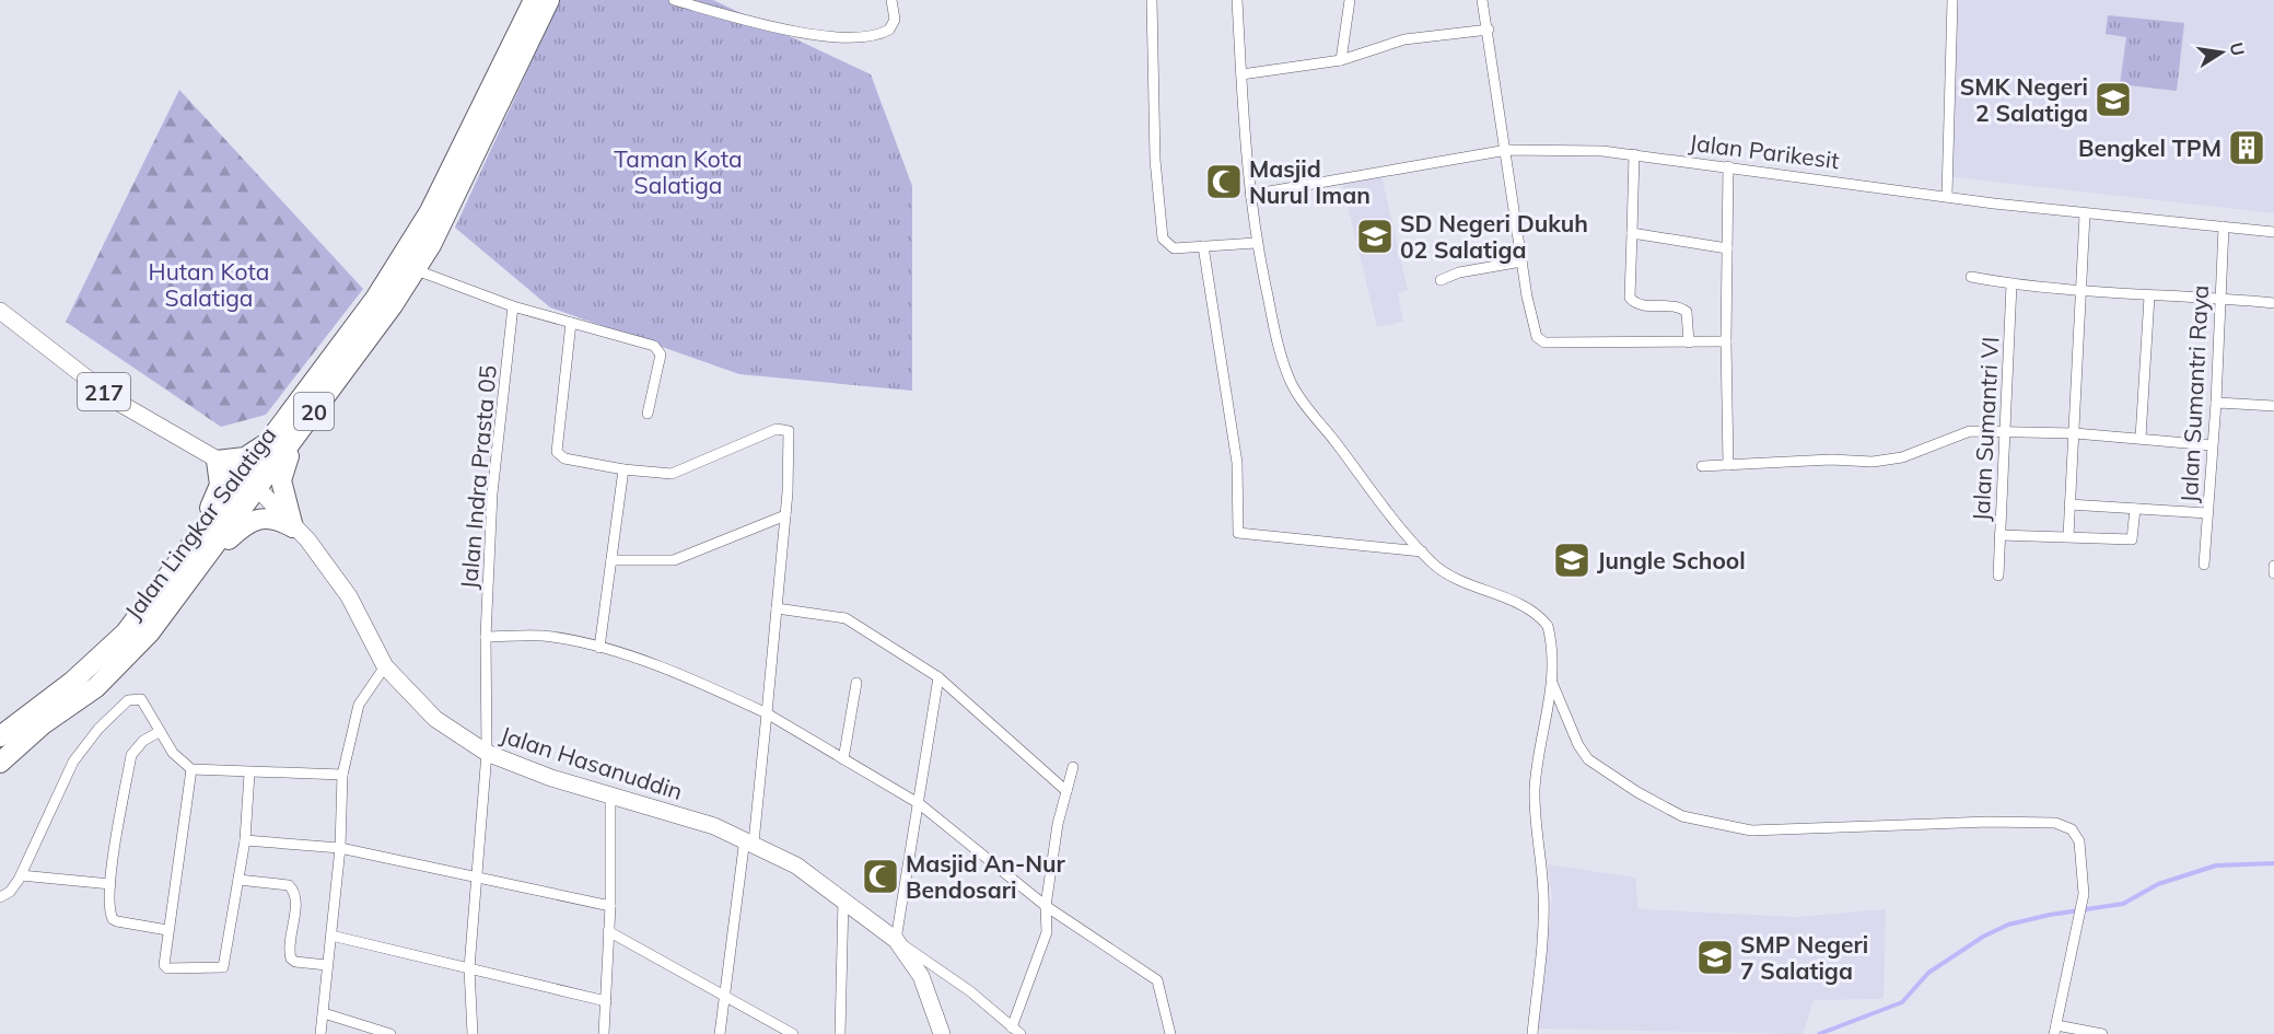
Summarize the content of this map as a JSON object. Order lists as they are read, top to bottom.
{
  "streets": {
    "highway": ["20", "Jalan Lingkar Salatiga"],
    "main road": ["217", "Jalan Hasanuddin"],
    "street": [
      "Jalan Parikesit",
      "Jalan Sumantri Raya",
      "Jalan Sumantri VI",
      "Jalan Indra Prasta 05"
    ]
  },
  "crossings": [
    ["Jalan Parikesit", "Jalan Sumantri Raya"],
    ["Jalan Indra Prasta 05", "Jalan Hasanuddin"],
    ["Jalan Lingkar Salatiga", "Jalan Hasanuddin"]
  ],
  "parks": ["Taman Kota Salatiga", "Hutan Kota Salatiga"],
  "places": {
    "school or university": [
      "SMK Negeri 2 Salatiga",
      "SD Negeri Dukuh 02 Salatiga",
      "Jungle School",
      "SMP Negeri 7 Salatiga"
    ],
    "building": ["Bengkel TPM"],
    "mosque": ["Masjid Nurul Iman", "Masjid An-Nur Bendosari"]
  },
  "north": "right"
}
